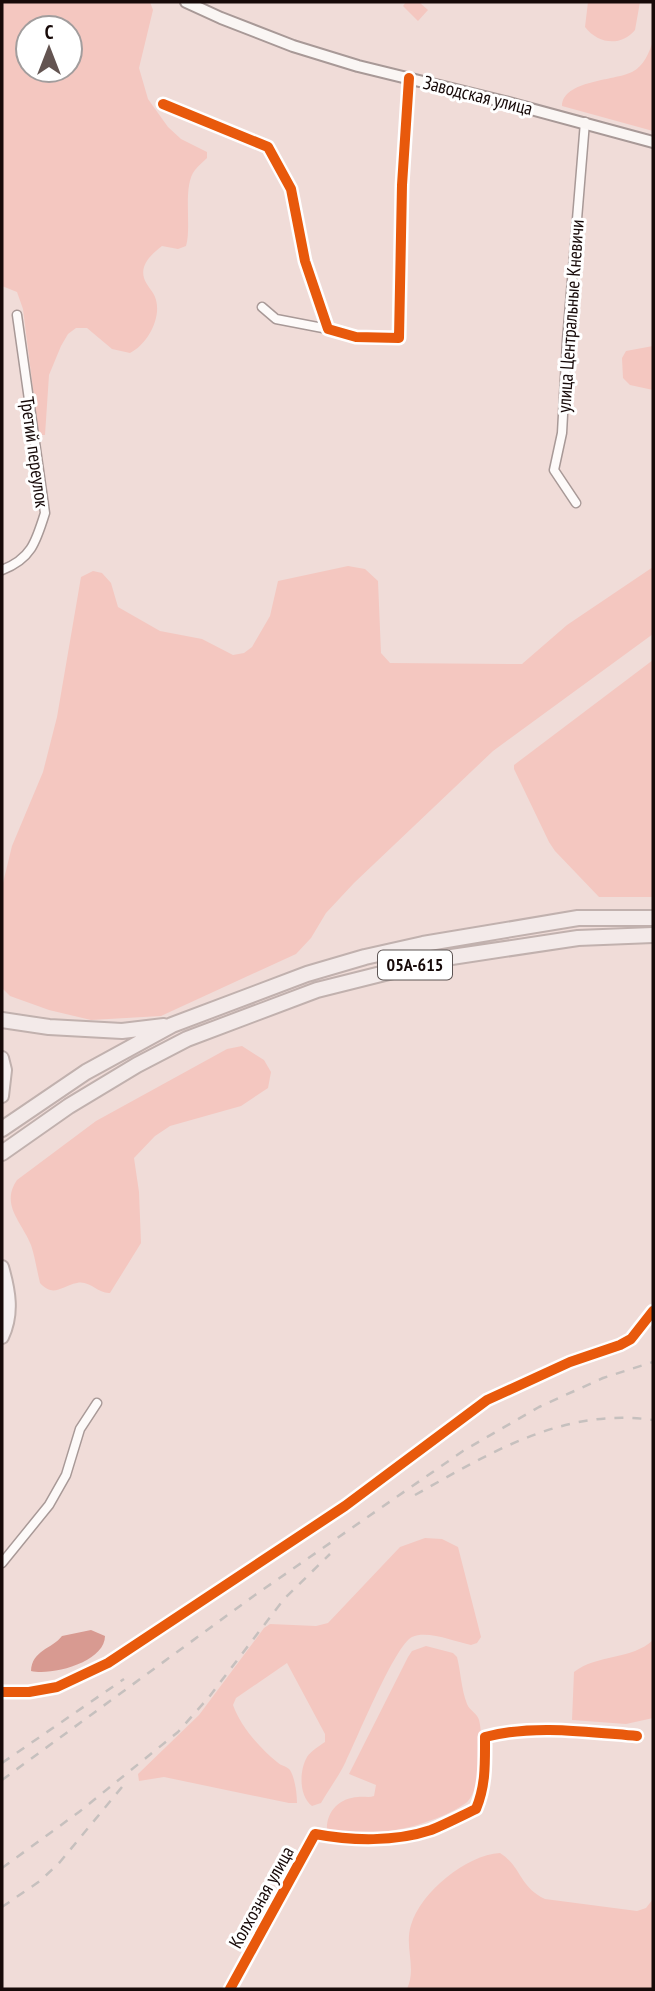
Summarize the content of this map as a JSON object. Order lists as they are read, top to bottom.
{
  "streets": {
    "highway": ["05А-615"],
    "street": [
      "Заводская улица",
      "улица Центральные Кневичи",
      "Третий переулок",
      "Колхозная улица"
    ]
  },
  "crossings": [
    ["Заводская улица", "улица Центральные Кневичи"]
  ],
  "north": "top"
}
